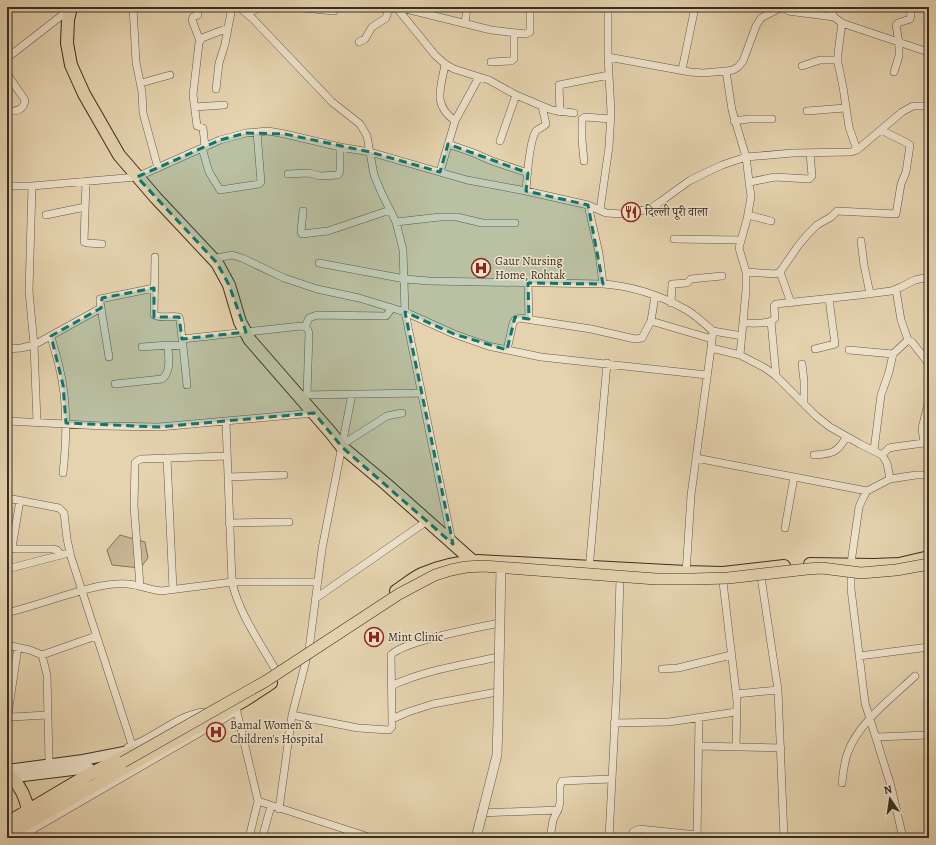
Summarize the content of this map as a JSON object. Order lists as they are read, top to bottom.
{
  "places": {
    "restaurant": ["दिल्ली पूरी वाला"],
    "hospital": ["Gaur Nursing Home, Rohtak", "Mint Clinic", "Bamal Women & Children's Hospital"]
  },
  "north": "top"
}
